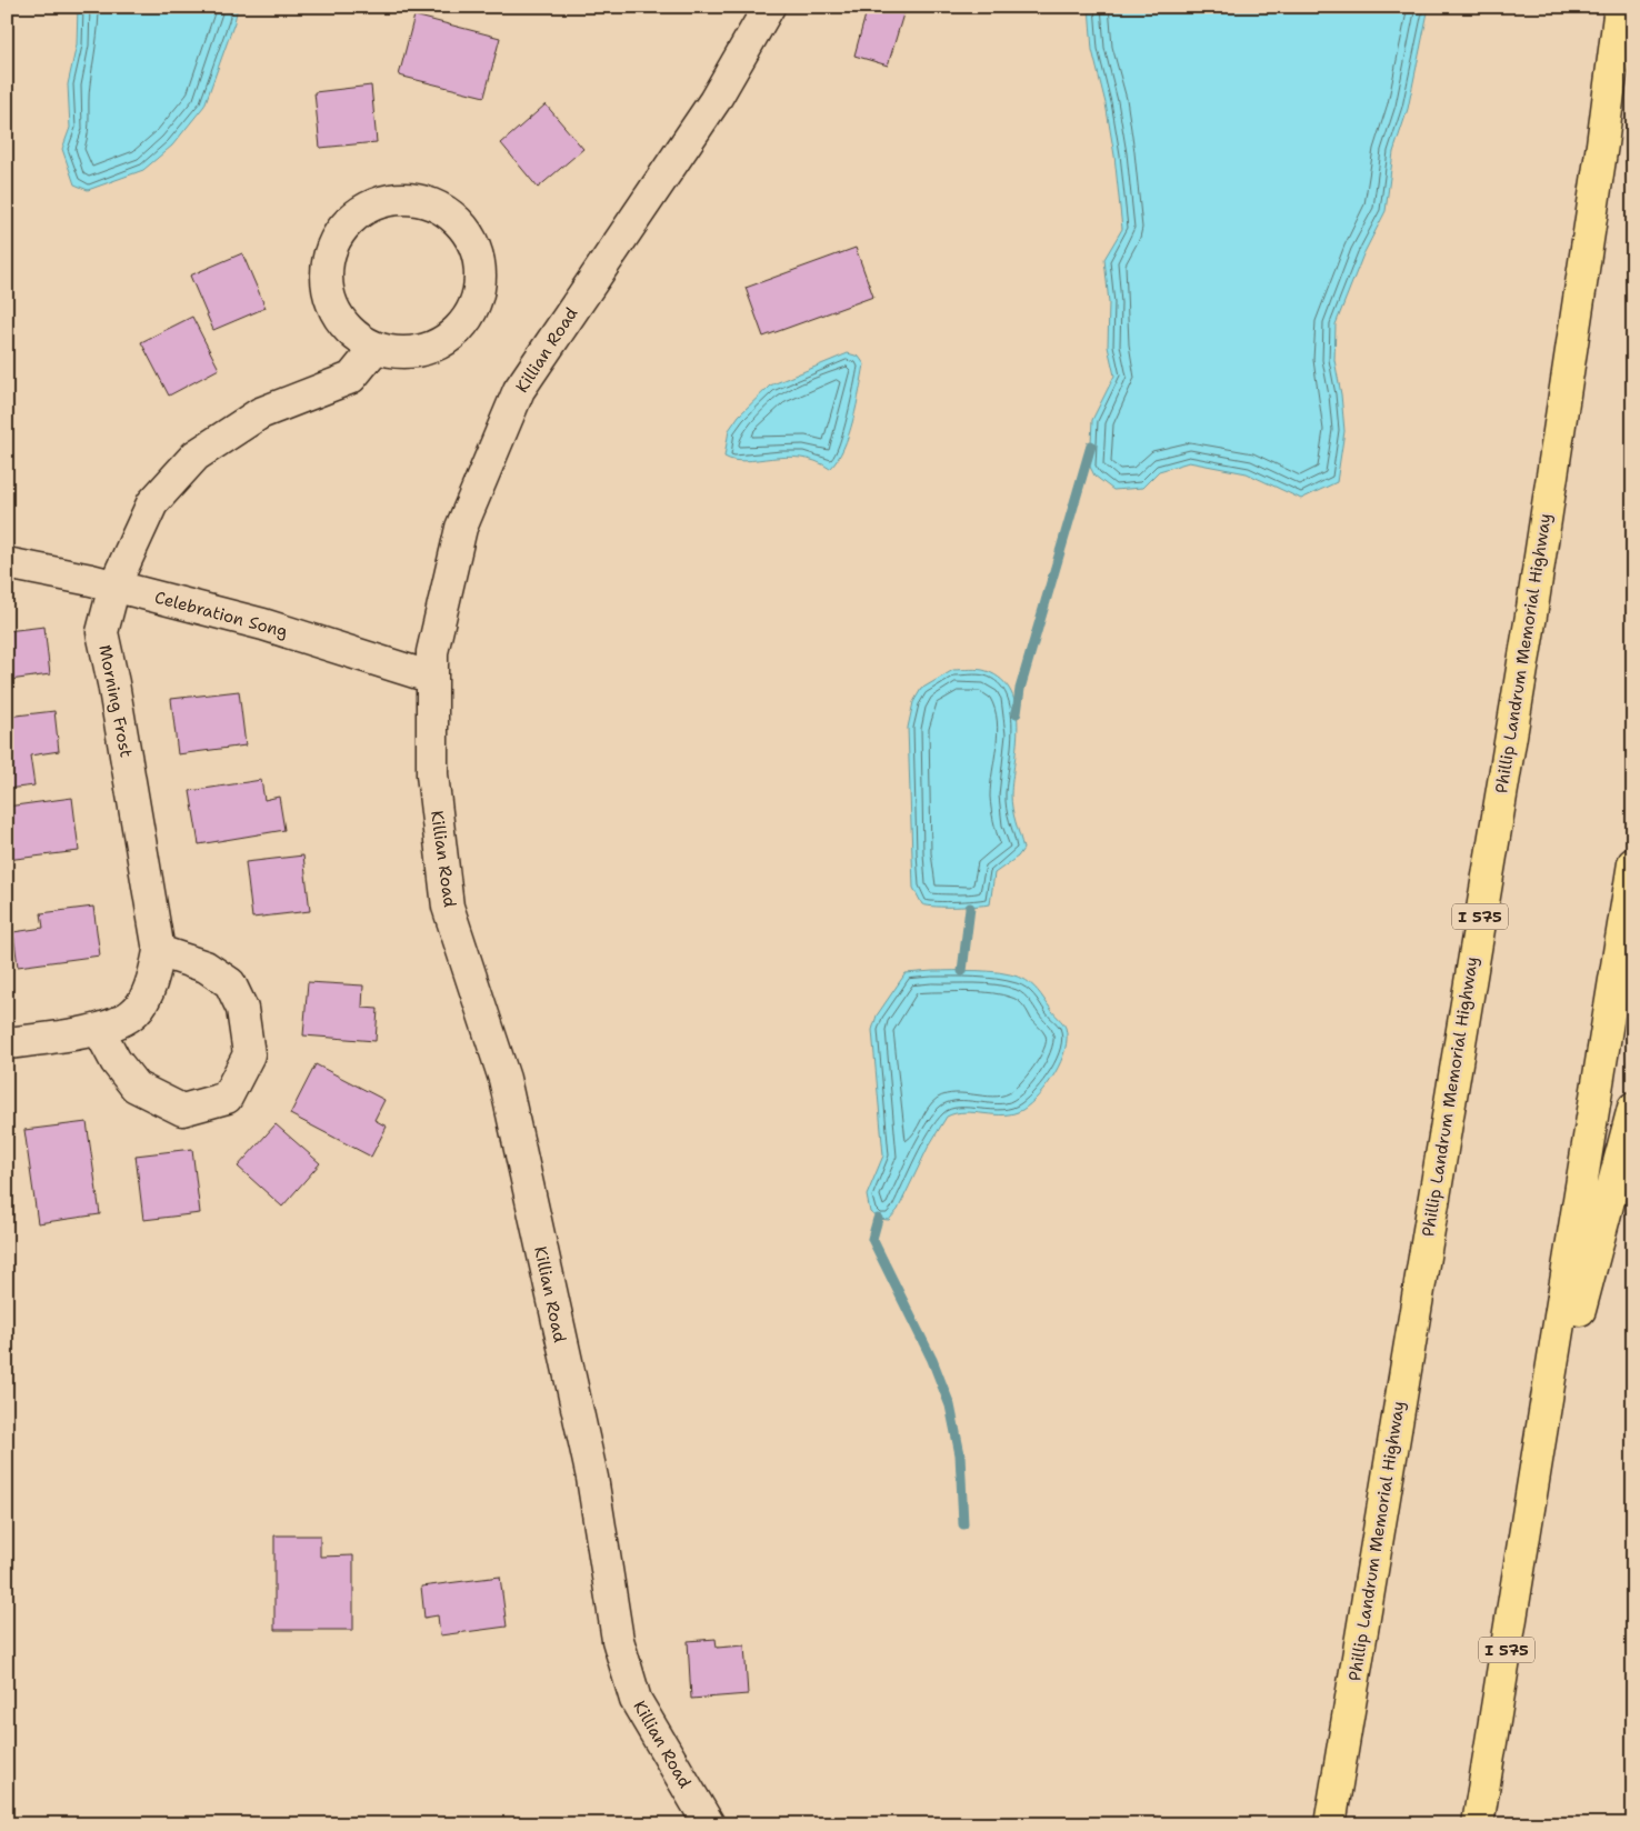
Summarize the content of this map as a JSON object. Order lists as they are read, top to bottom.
{
  "streets": {
    "highway": ["Phillip Landrum Memorial Highway", "I 575"],
    "street": ["Killian Road", "Celebration Song", "Morning Frost"]
  },
  "crossings": [
    ["Killian Road", "Celebration Song"],
    ["Celebration Song", "Morning Frost"]
  ]
}
